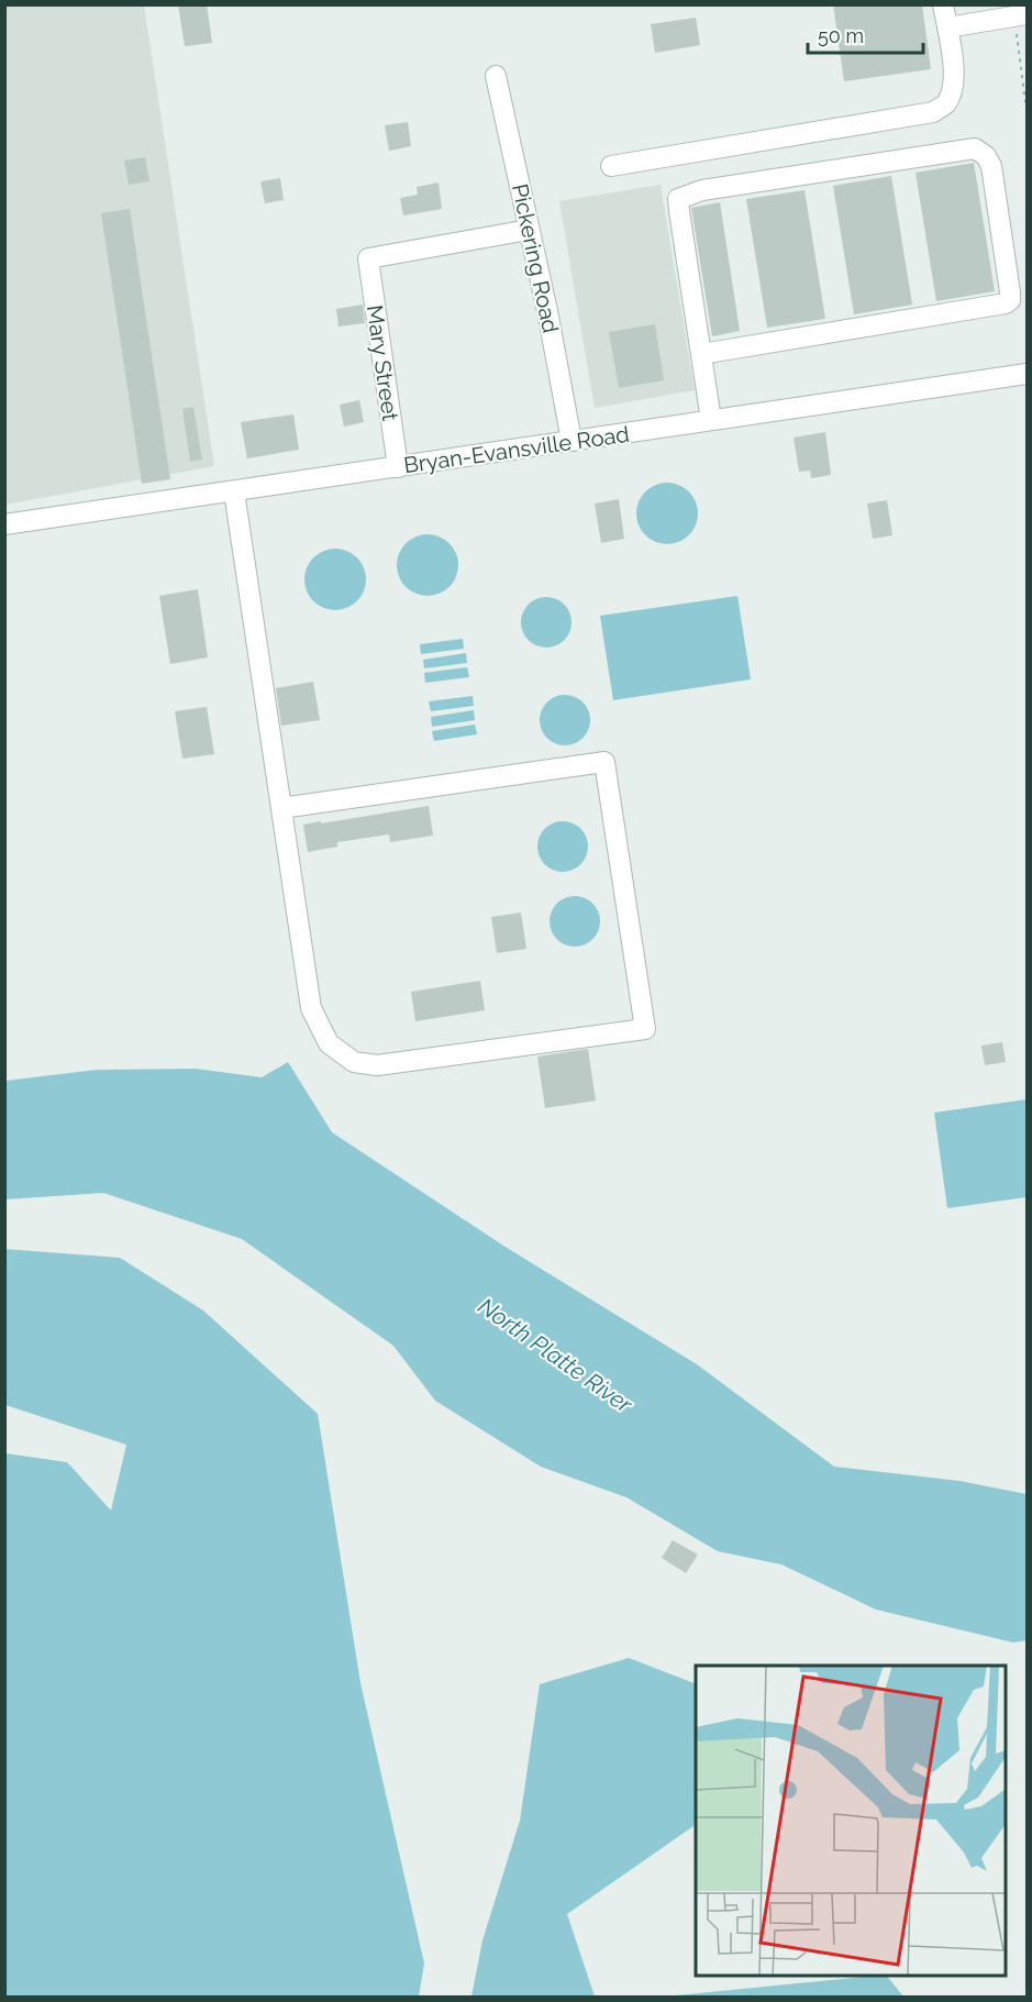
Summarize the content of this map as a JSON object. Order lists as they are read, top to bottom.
{
  "streets": {
    "street": ["Pickering Road", "Mary Street", "Bryan-Evansville Road"]
  },
  "crossings": [
    ["Pickering Road", "Mary Street"],
    ["Pickering Road", "Bryan-Evansville Road"],
    ["Mary Street", "Bryan-Evansville Road"]
  ],
  "water": ["North Platte River"],
  "scale_bar": "50 m"
}
